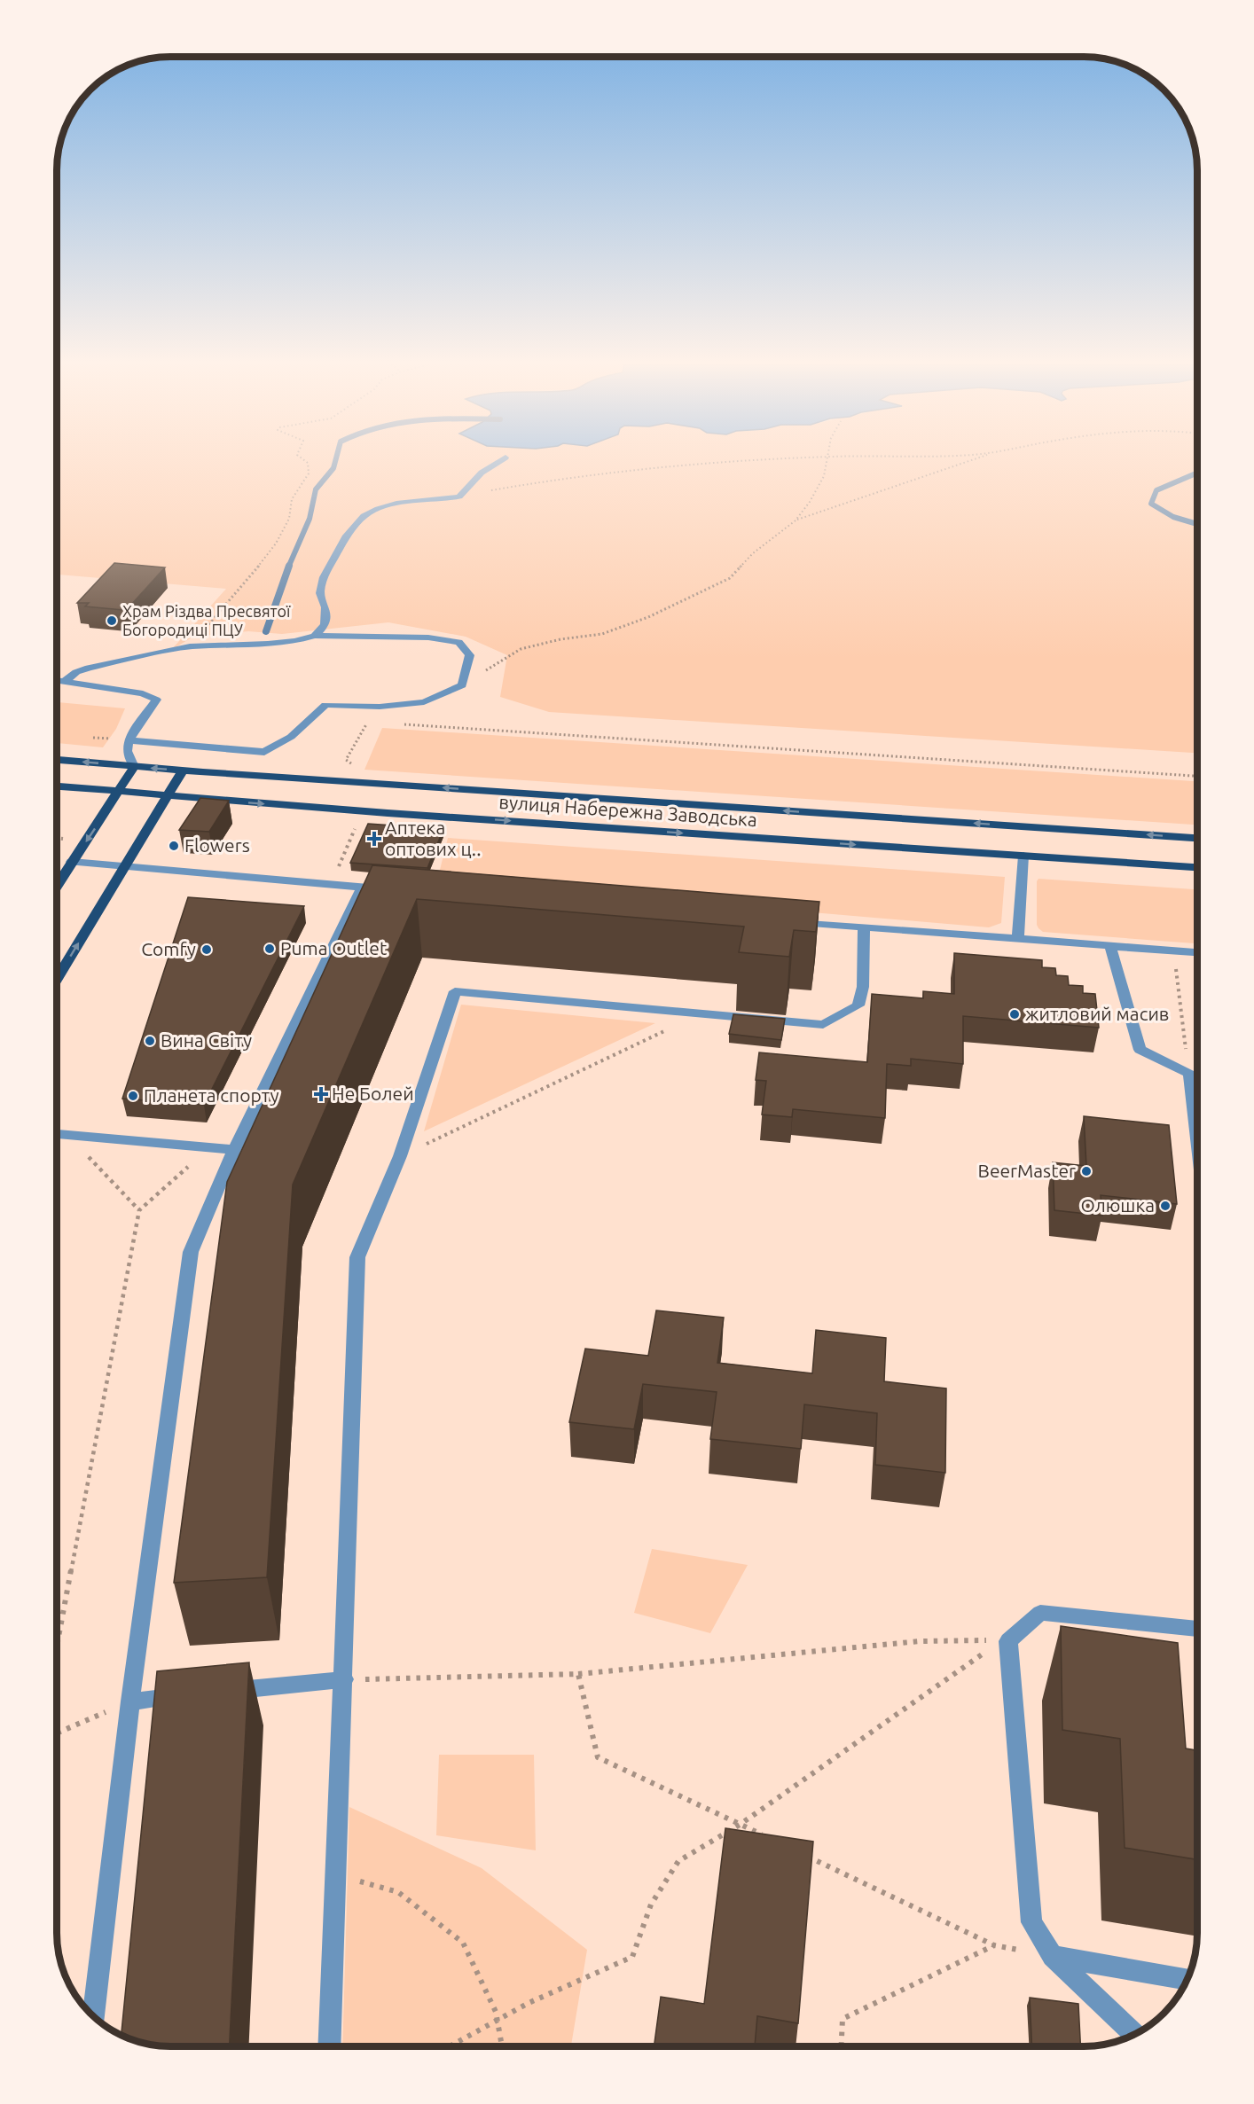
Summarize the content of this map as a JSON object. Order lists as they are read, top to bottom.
{
  "streets": {
    "main road": ["вулиця Набережна Заводська"]
  },
  "places": {
    "other": [
      "Храм Різдва Пресвятої Богородиці ПЦУ",
      "Flowers",
      "Puma Outlet",
      "Comfy",
      "житловий масив",
      "Вина Світу",
      "Планета спорту",
      "BeerMaster",
      "Олюшка"
    ],
    "health": ["Аптека оптових ц‥", "Не Болей"]
  }
}
